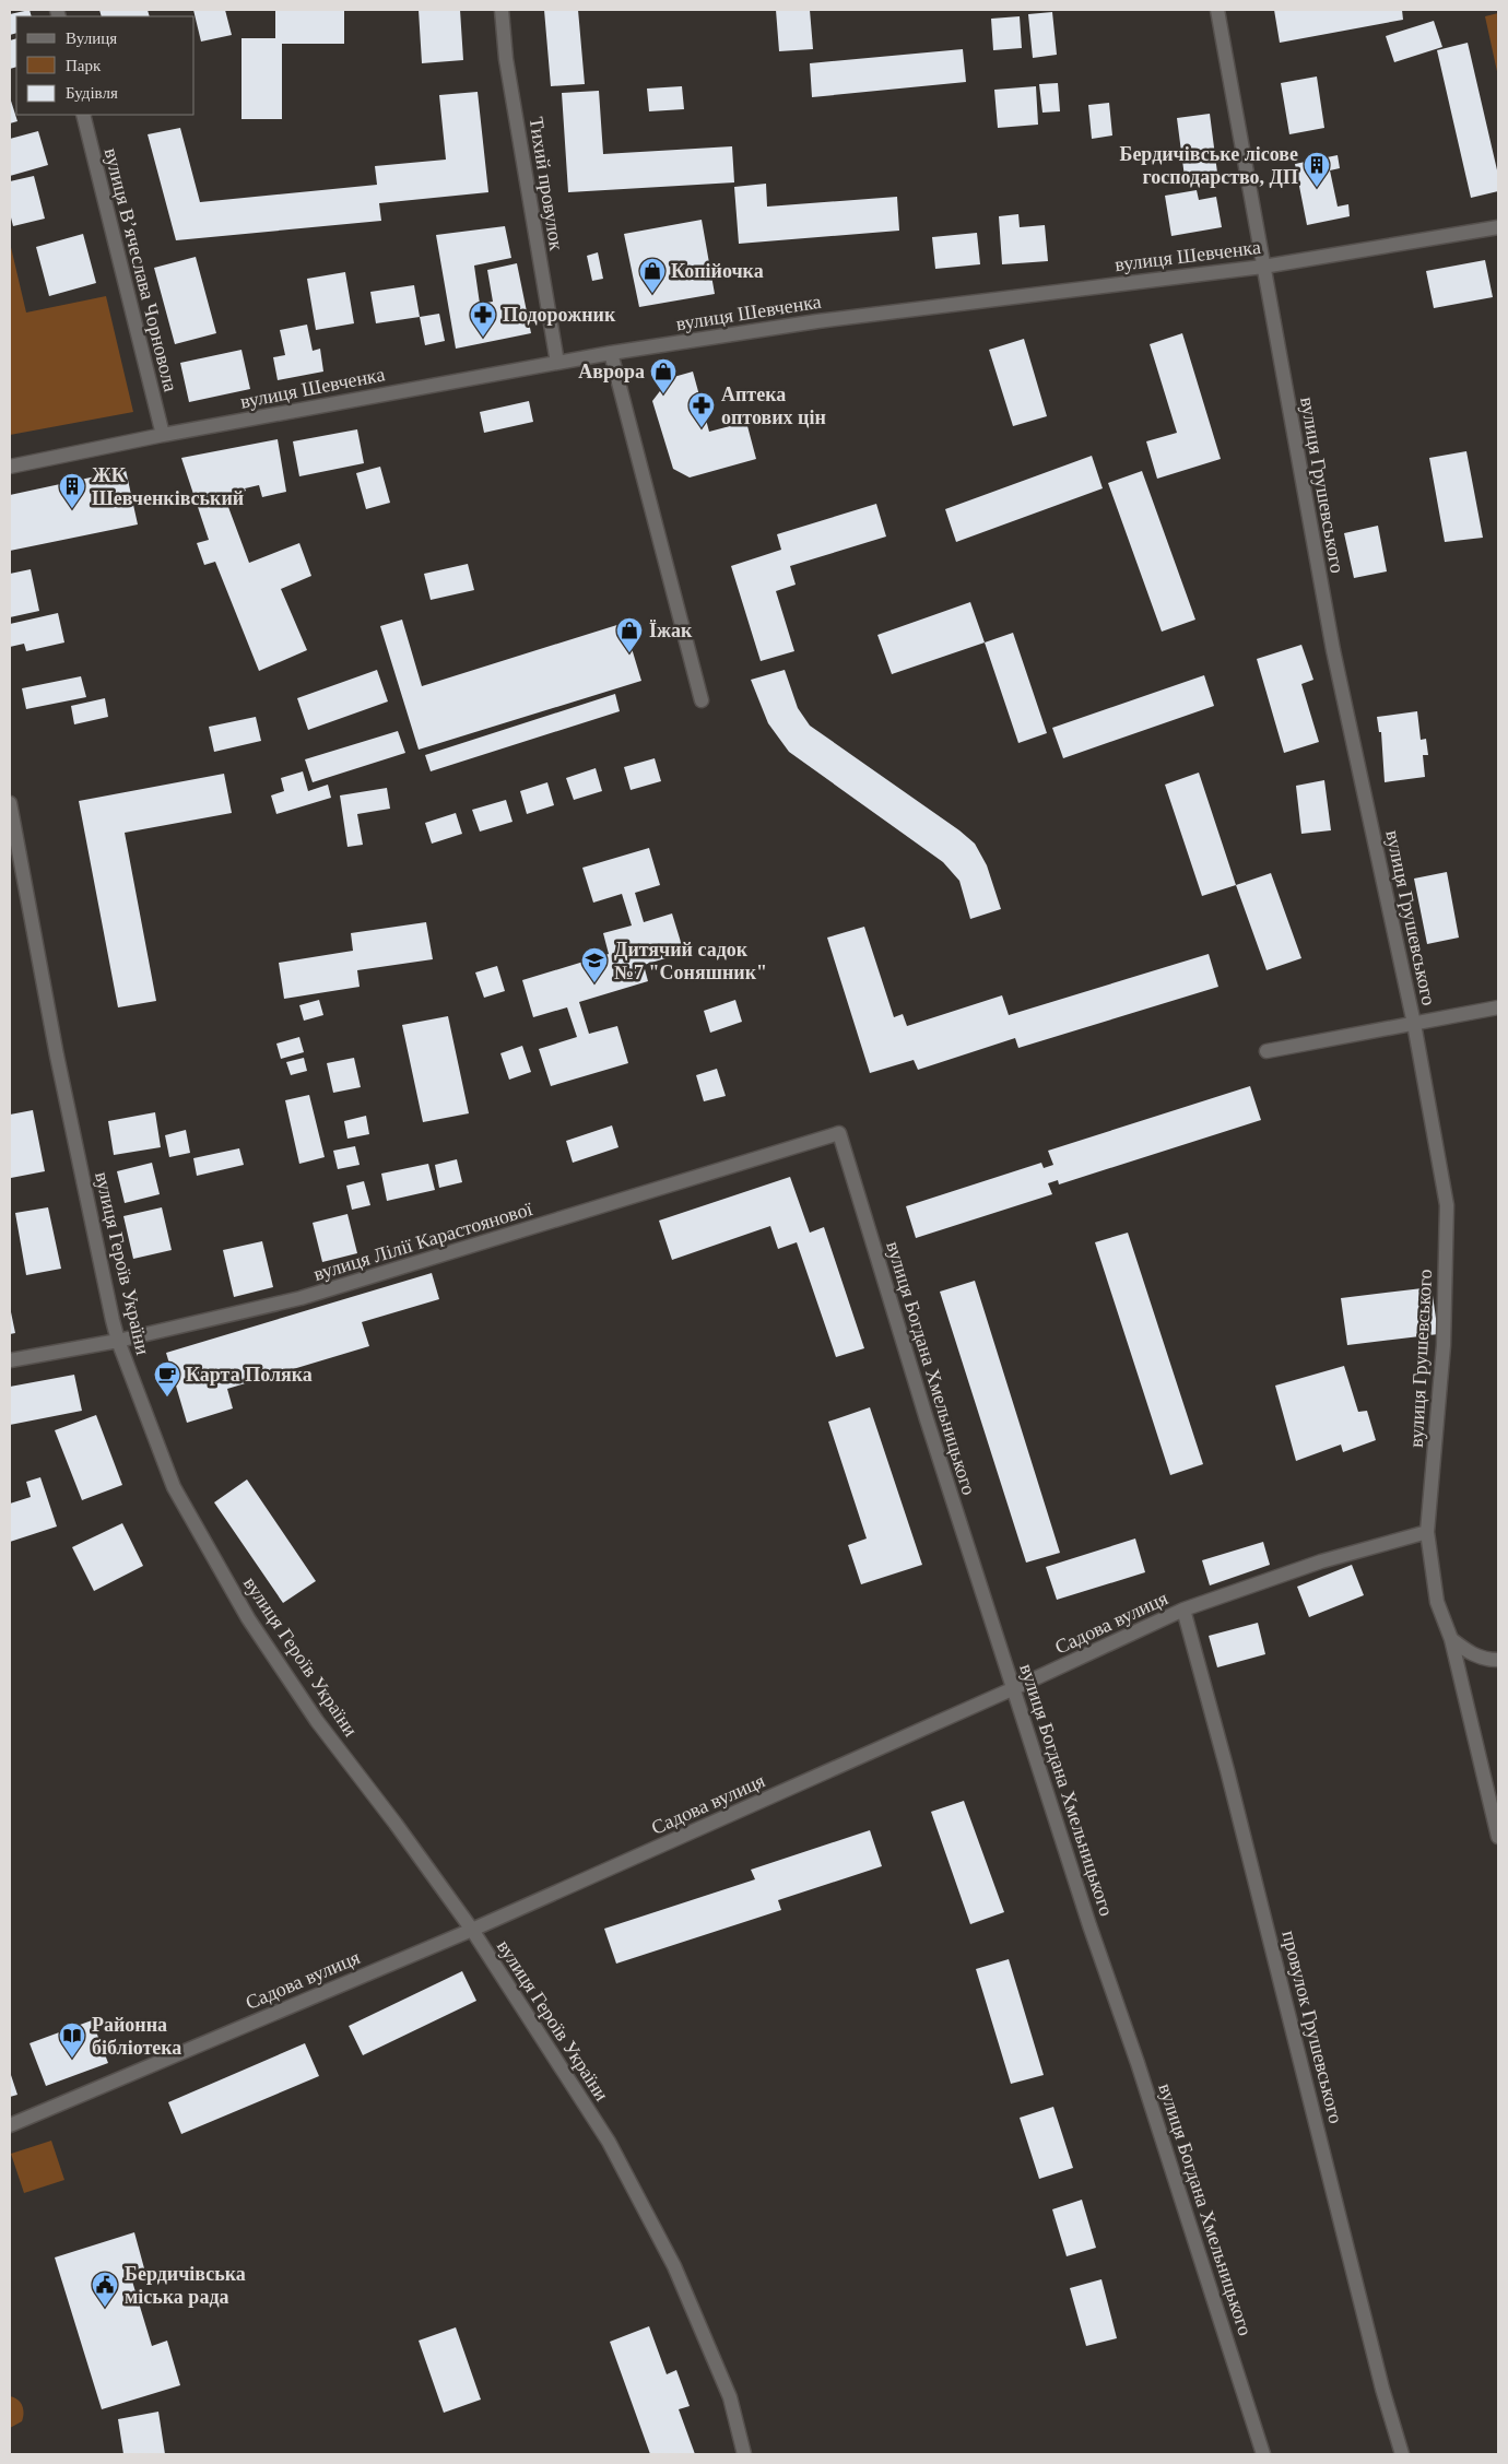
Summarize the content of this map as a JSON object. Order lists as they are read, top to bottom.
{
  "streets": {
    "street": [
      "Тихий провулок",
      "вулиця Шевченка",
      "вулиця Вʼячеслава Чорновола",
      "вулиця Грушевського",
      "вулиця Лілії Карастоянової",
      "вулиця Героїв України",
      "вулиця Богдана Хмельницького",
      "Садова вулиця",
      "провулок Грушевського"
    ]
  },
  "crossings": [
    ["Тихий провулок", "вулиця Шевченка"],
    ["вулиця Шевченка", "вулиця Вʼячеслава Чорновола"],
    ["вулиця Шевченка", "вулиця Грушевського"],
    ["вулиця Грушевського", "Садова вулиця"],
    ["вулиця Лілії Карастоянової", "вулиця Героїв України"],
    ["вулиця Лілії Карастоянової", "вулиця Богдана Хмельницького"],
    ["вулиця Героїв України", "Садова вулиця"],
    ["вулиця Богдана Хмельницького", "Садова вулиця"],
    ["Садова вулиця", "провулок Грушевського"]
  ],
  "places": {
    "building": ["Бердичівське лісове господарство, ДП", "ЖК Шевченківський"],
    "shop": ["Копійочка", "Аврора", "Їжак"],
    "pharmacy": ["Подорожник", "Аптека оптових цін"],
    "school or university": ["Дитячий садок №7 \"Соняшник\""],
    "cafe": ["Карта Поляка"],
    "library": ["Районна бібліотека"],
    "public building": ["Бердичівська міська рада"]
  },
  "legend": ["Вулиця", "Парк", "Будівля"]
}
